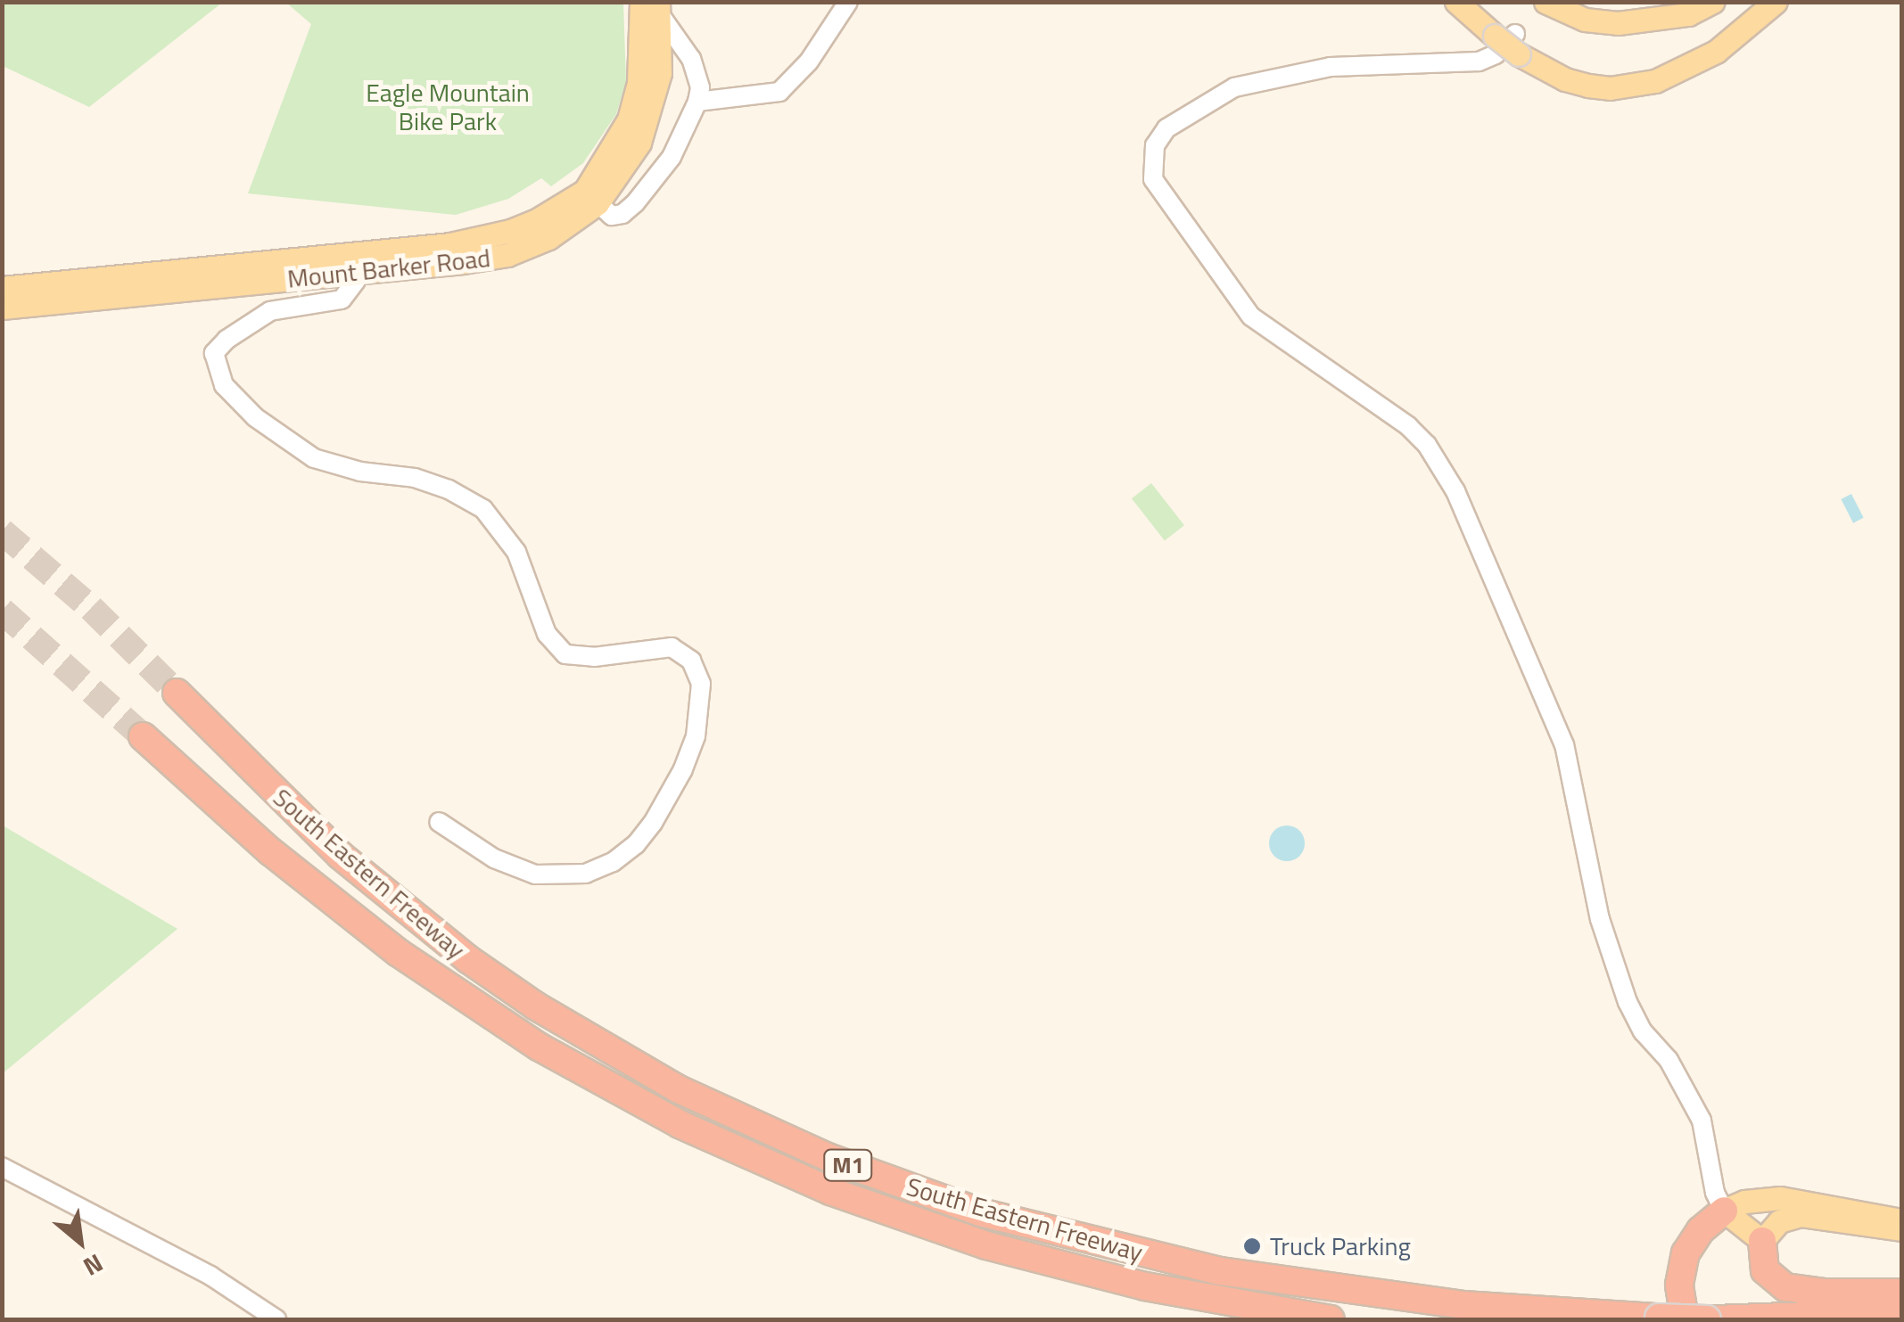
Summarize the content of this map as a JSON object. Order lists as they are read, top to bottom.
{
  "streets": {
    "highway": ["South Eastern Freeway", "M1"],
    "main road": ["Mount Barker Road"]
  },
  "parks": ["Eagle Mountain Bike Park"],
  "places": ["Truck Parking"],
  "north": "bottom right"
}
